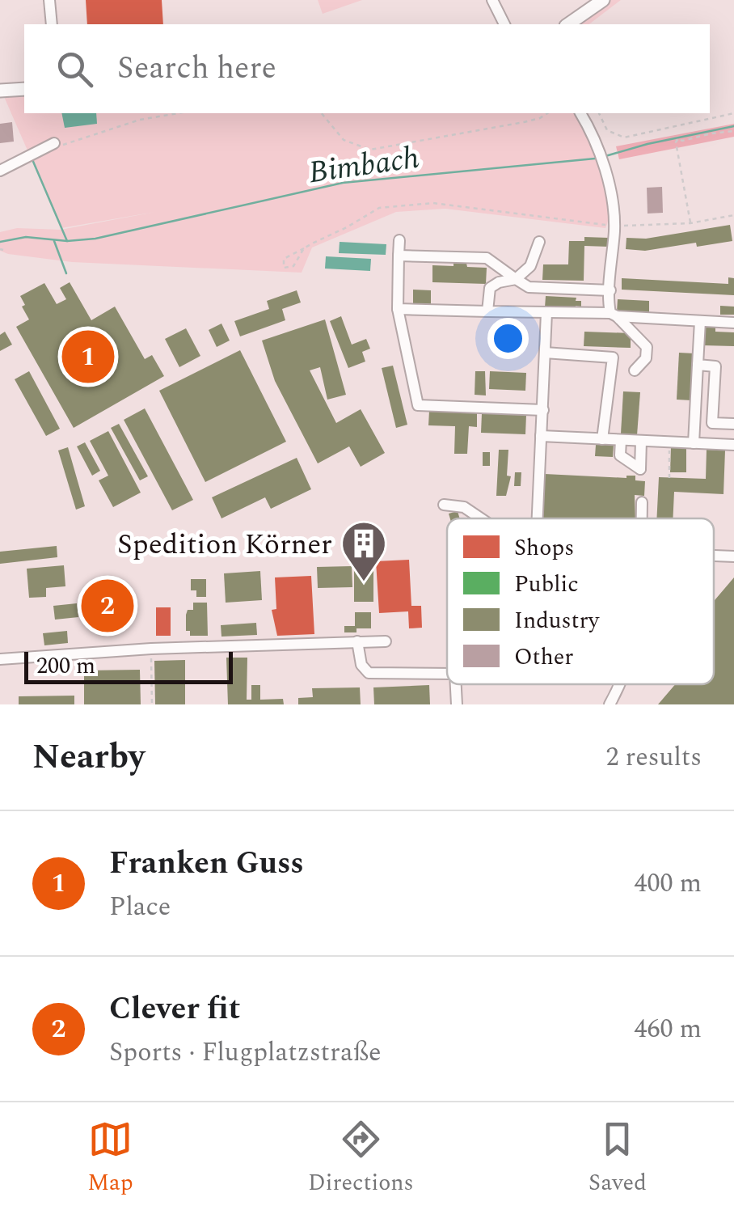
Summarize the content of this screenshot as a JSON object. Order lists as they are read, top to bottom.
{
  "water": ["Bimbach"],
  "places": {
    "building": ["Spedition Körner"]
  },
  "legend": [
    "Shops",
    "Public",
    "Industry",
    "Other"
  ],
  "scale_bar": "200 m",
  "page": {
    "search": "Search here",
    "pins": ["1", "2"],
    "scale": "200 m",
    "heading": ["Nearby", "2 results"],
    "list": [
      {
        "mark": "1",
        "name": "Franken Guss",
        "note": "Place",
        "value": "400 m"
      },
      {
        "mark": "2",
        "name": "Clever fit",
        "note": "Sports · Flugplatzstraße",
        "value": "460 m"
      }
    ],
    "nav": ["Map", "Directions", "Saved"]
  }
}
